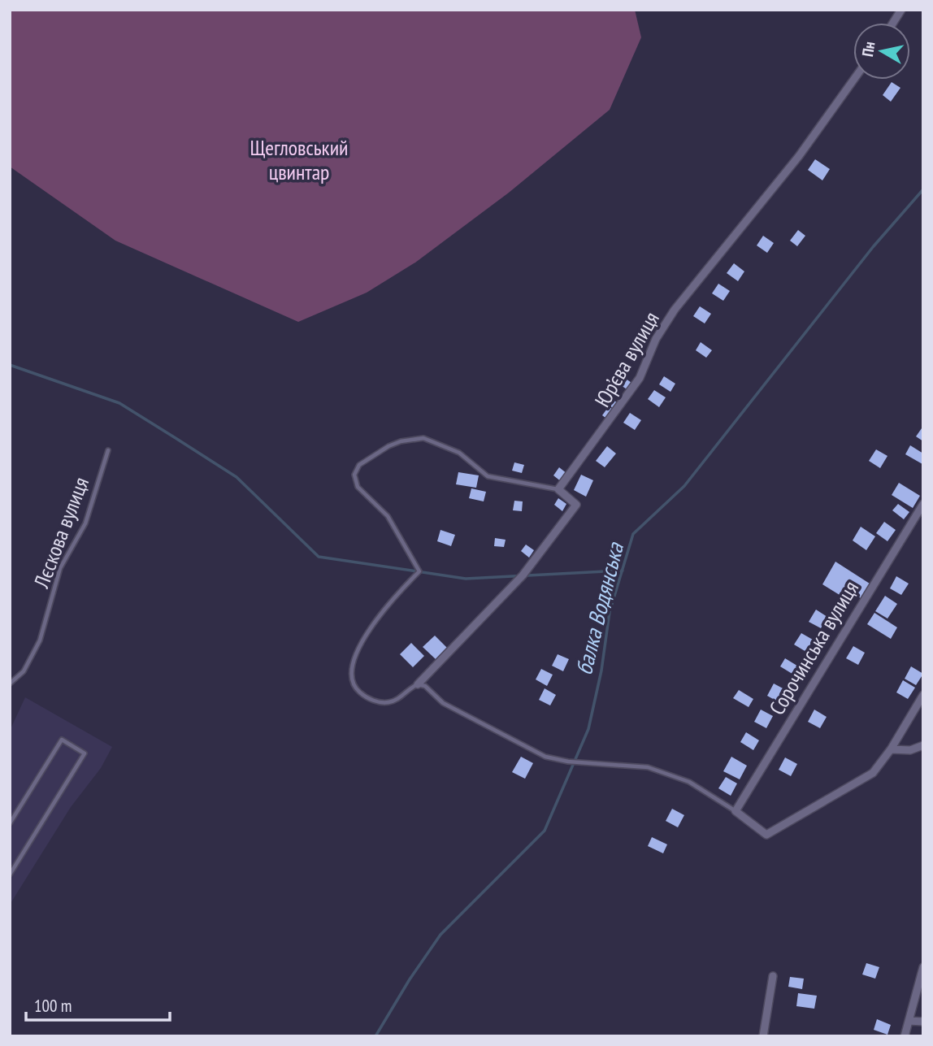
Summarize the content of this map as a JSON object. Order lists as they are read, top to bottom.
{
  "streets": {
    "street": ["Юр’єва вулиця", "Сорочинська вулиця"],
    "lane": ["Лєскова вулиця"]
  },
  "water": ["балка Водянська"],
  "parks": ["Щегловський цвинтар"],
  "scale_bar": "100 m",
  "north": "left"
}
